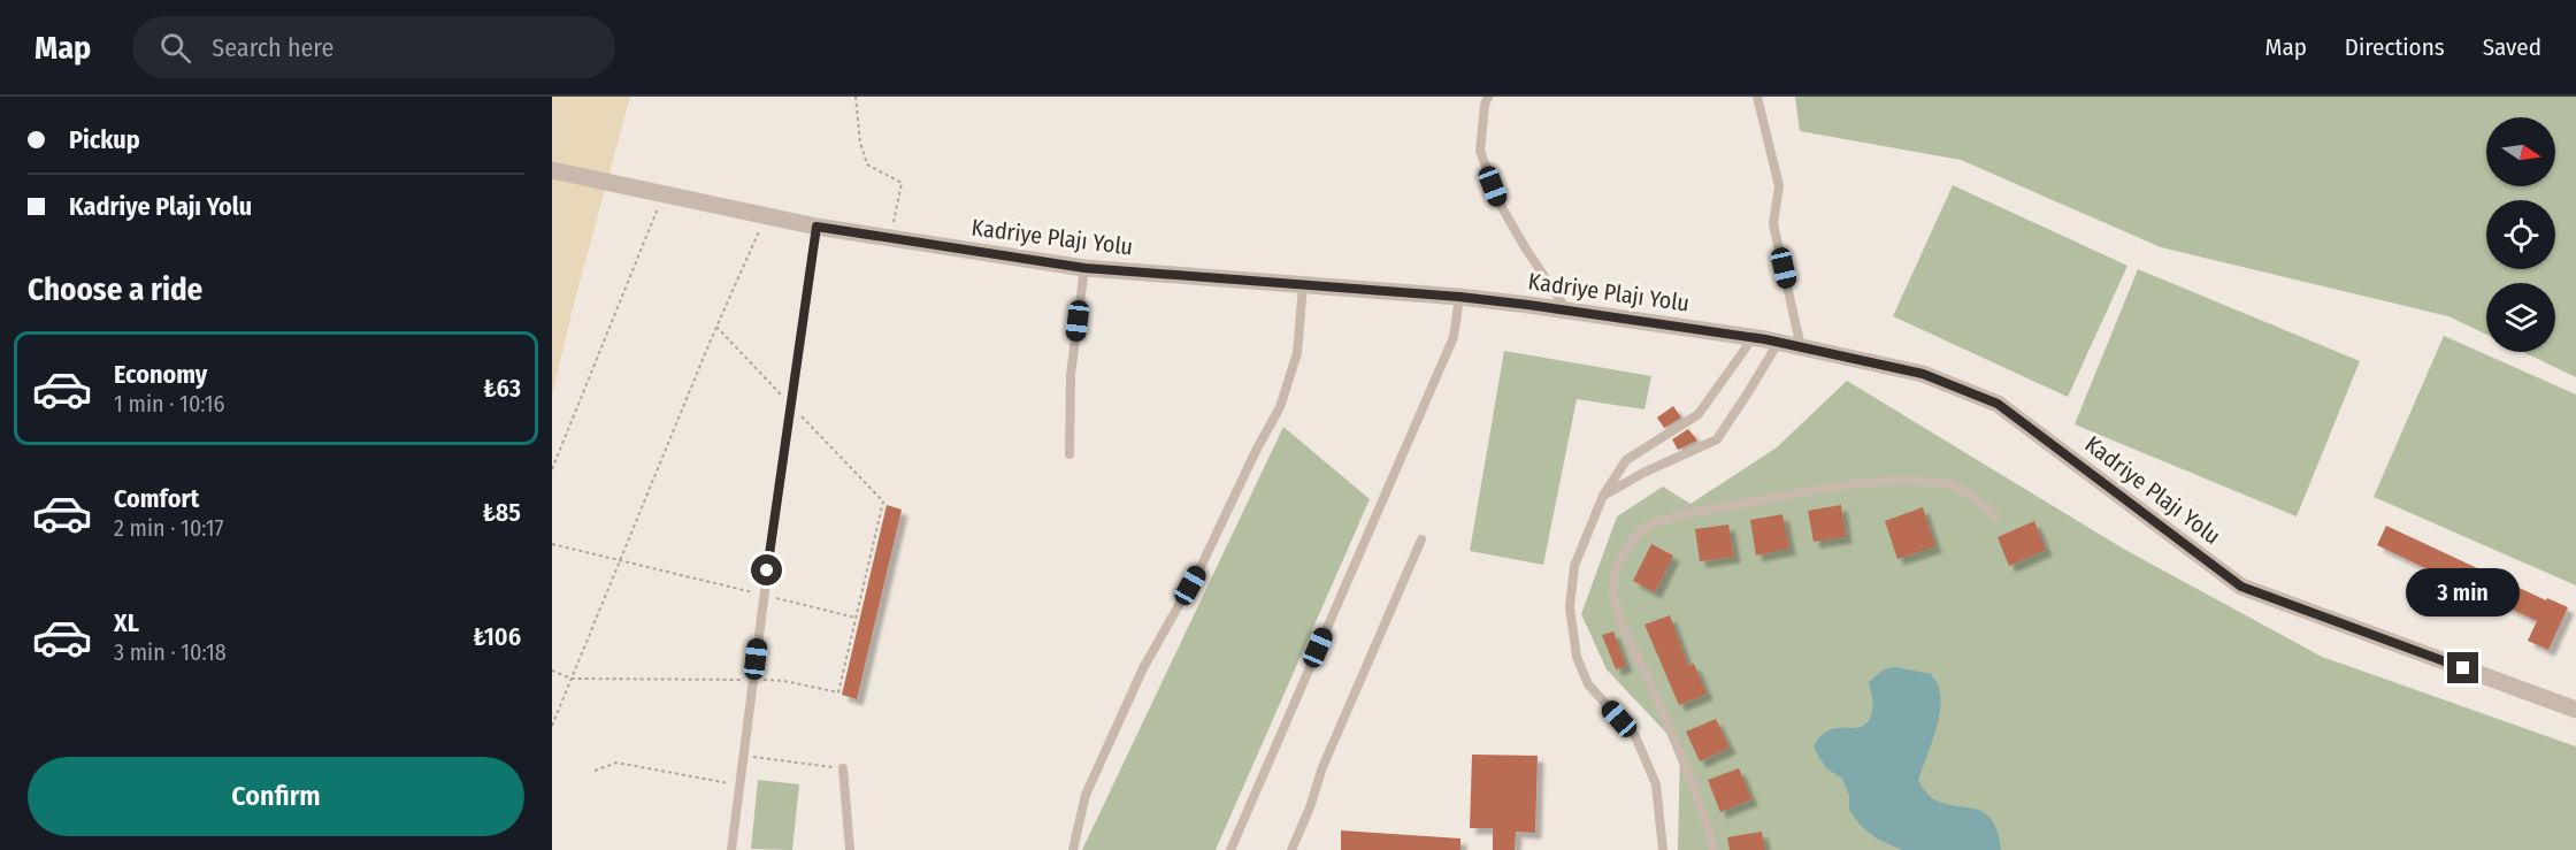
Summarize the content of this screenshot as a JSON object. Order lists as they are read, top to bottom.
{
  "streets": {
    "street": ["Kadriye Plajı Yolu"]
  },
  "north": "right",
  "page": {
    "header": "Map",
    "search": "Search here",
    "nav": ["Map", "Directions", "Saved"],
    "banner": ["Pickup", "Kadriye Plajı Yolu"],
    "heading": "Choose a ride",
    "list": [
      {
        "name": "Economy",
        "note": "1 min · 10:16",
        "value": "₺63"
      },
      {
        "name": "Comfort",
        "note": "2 min · 10:17",
        "value": "₺85"
      },
      {
        "name": "XL",
        "note": "3 min · 10:18",
        "value": "₺106"
      }
    ],
    "bubble": "3 min",
    "buttons": "Confirm"
  }
}
